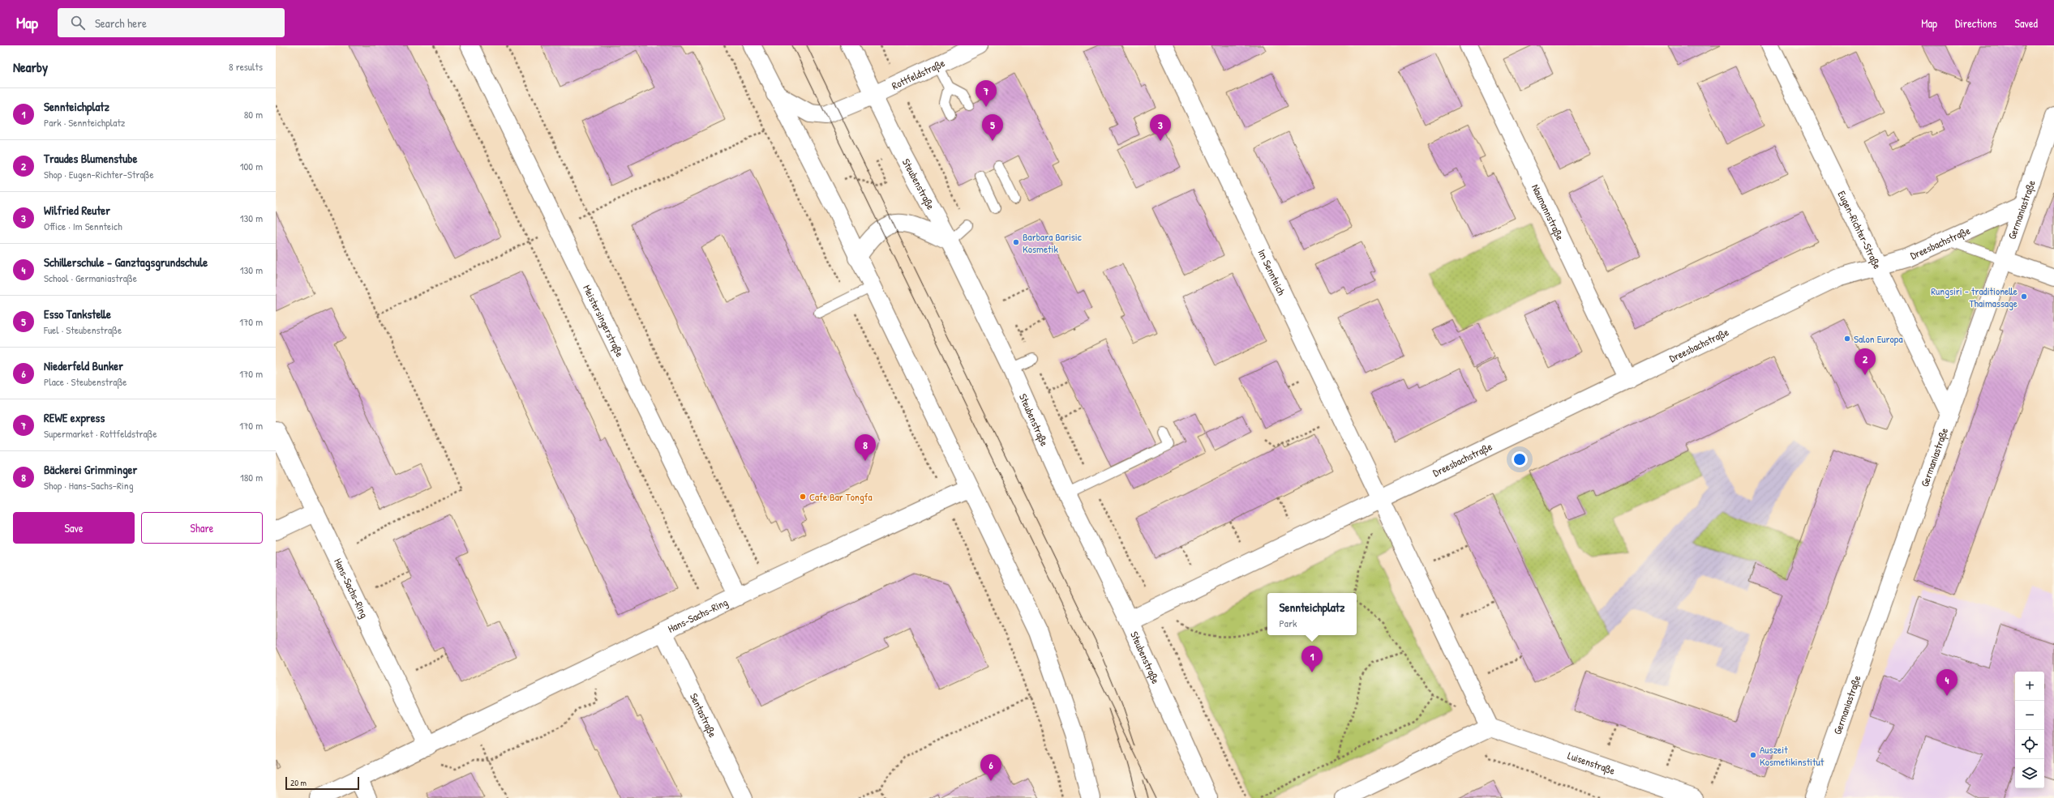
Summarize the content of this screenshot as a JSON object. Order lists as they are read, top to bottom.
{
  "streets": {
    "street": [
      "Rottfeldstraße",
      "Steubenstraße",
      "Germaniastraße",
      "Naumannstraße",
      "Eugen-Richter-Straße",
      "Dreesbachstraße",
      "Im Sennteich",
      "Meistersingerstraße",
      "Hans-Sachs-Ring",
      "Sentastraße",
      "Luisenstraße"
    ]
  },
  "crossings": [
    ["Rottfeldstraße", "Steubenstraße"],
    ["Steubenstraße", "Dreesbachstraße"],
    ["Germaniastraße", "Eugen-Richter-Straße"],
    ["Germaniastraße", "Dreesbachstraße"],
    ["Naumannstraße", "Dreesbachstraße"],
    ["Eugen-Richter-Straße", "Dreesbachstraße"],
    ["Dreesbachstraße", "Im Sennteich"],
    ["Im Sennteich", "Luisenstraße"],
    ["Meistersingerstraße", "Hans-Sachs-Ring"],
    ["Hans-Sachs-Ring", "Sentastraße"]
  ],
  "places": [
    "Barbara Barisic Kosmetik",
    "Rungsiri - traditionelle Thaimassage",
    "Salon Europa",
    "Cafe Bar Tongfa",
    "Auszeit Kosmetikinstitut"
  ],
  "scale_bar": "20 m",
  "page": {
    "header": "Map",
    "search": "Search here",
    "nav": ["Map", "Directions", "Saved"],
    "heading": ["Nearby", "8 results"],
    "pins": [
      "7",
      "3",
      "5",
      "2",
      "8",
      "1",
      "4",
      "6"
    ],
    "list": [
      {
        "mark": "1",
        "name": "Sennteichplatz",
        "note": "Park · Sennteichplatz",
        "value": "80 m"
      },
      {
        "mark": "2",
        "name": "Traudes Blumenstube",
        "note": "Shop · Eugen-Richter-Straße",
        "value": "100 m"
      },
      {
        "mark": "3",
        "name": "Wilfried Reuter",
        "note": "Office · Im Sennteich",
        "value": "130 m"
      },
      {
        "mark": "4",
        "name": "Schillerschule - Ganztagsgrundschule",
        "note": "School · Germaniastraße",
        "value": "130 m"
      },
      {
        "mark": "5",
        "name": "Esso Tankstelle",
        "note": "Fuel · Steubenstraße",
        "value": "170 m"
      },
      {
        "mark": "6",
        "name": "Niederfeld Bunker",
        "note": "Place · Steubenstraße",
        "value": "170 m"
      },
      {
        "mark": "7",
        "name": "REWE express",
        "note": "Supermarket · Rottfeldstraße",
        "value": "170 m"
      },
      {
        "mark": "8",
        "name": "Bäckerei Grimminger",
        "note": "Shop · Hans-Sachs-Ring",
        "value": "180 m"
      }
    ],
    "buttons": ["Save", "Share"],
    "popup": ["Sennteichplatz", "Park"],
    "map_buttons": ["+", "−"],
    "scale": "20 m"
  }
}
